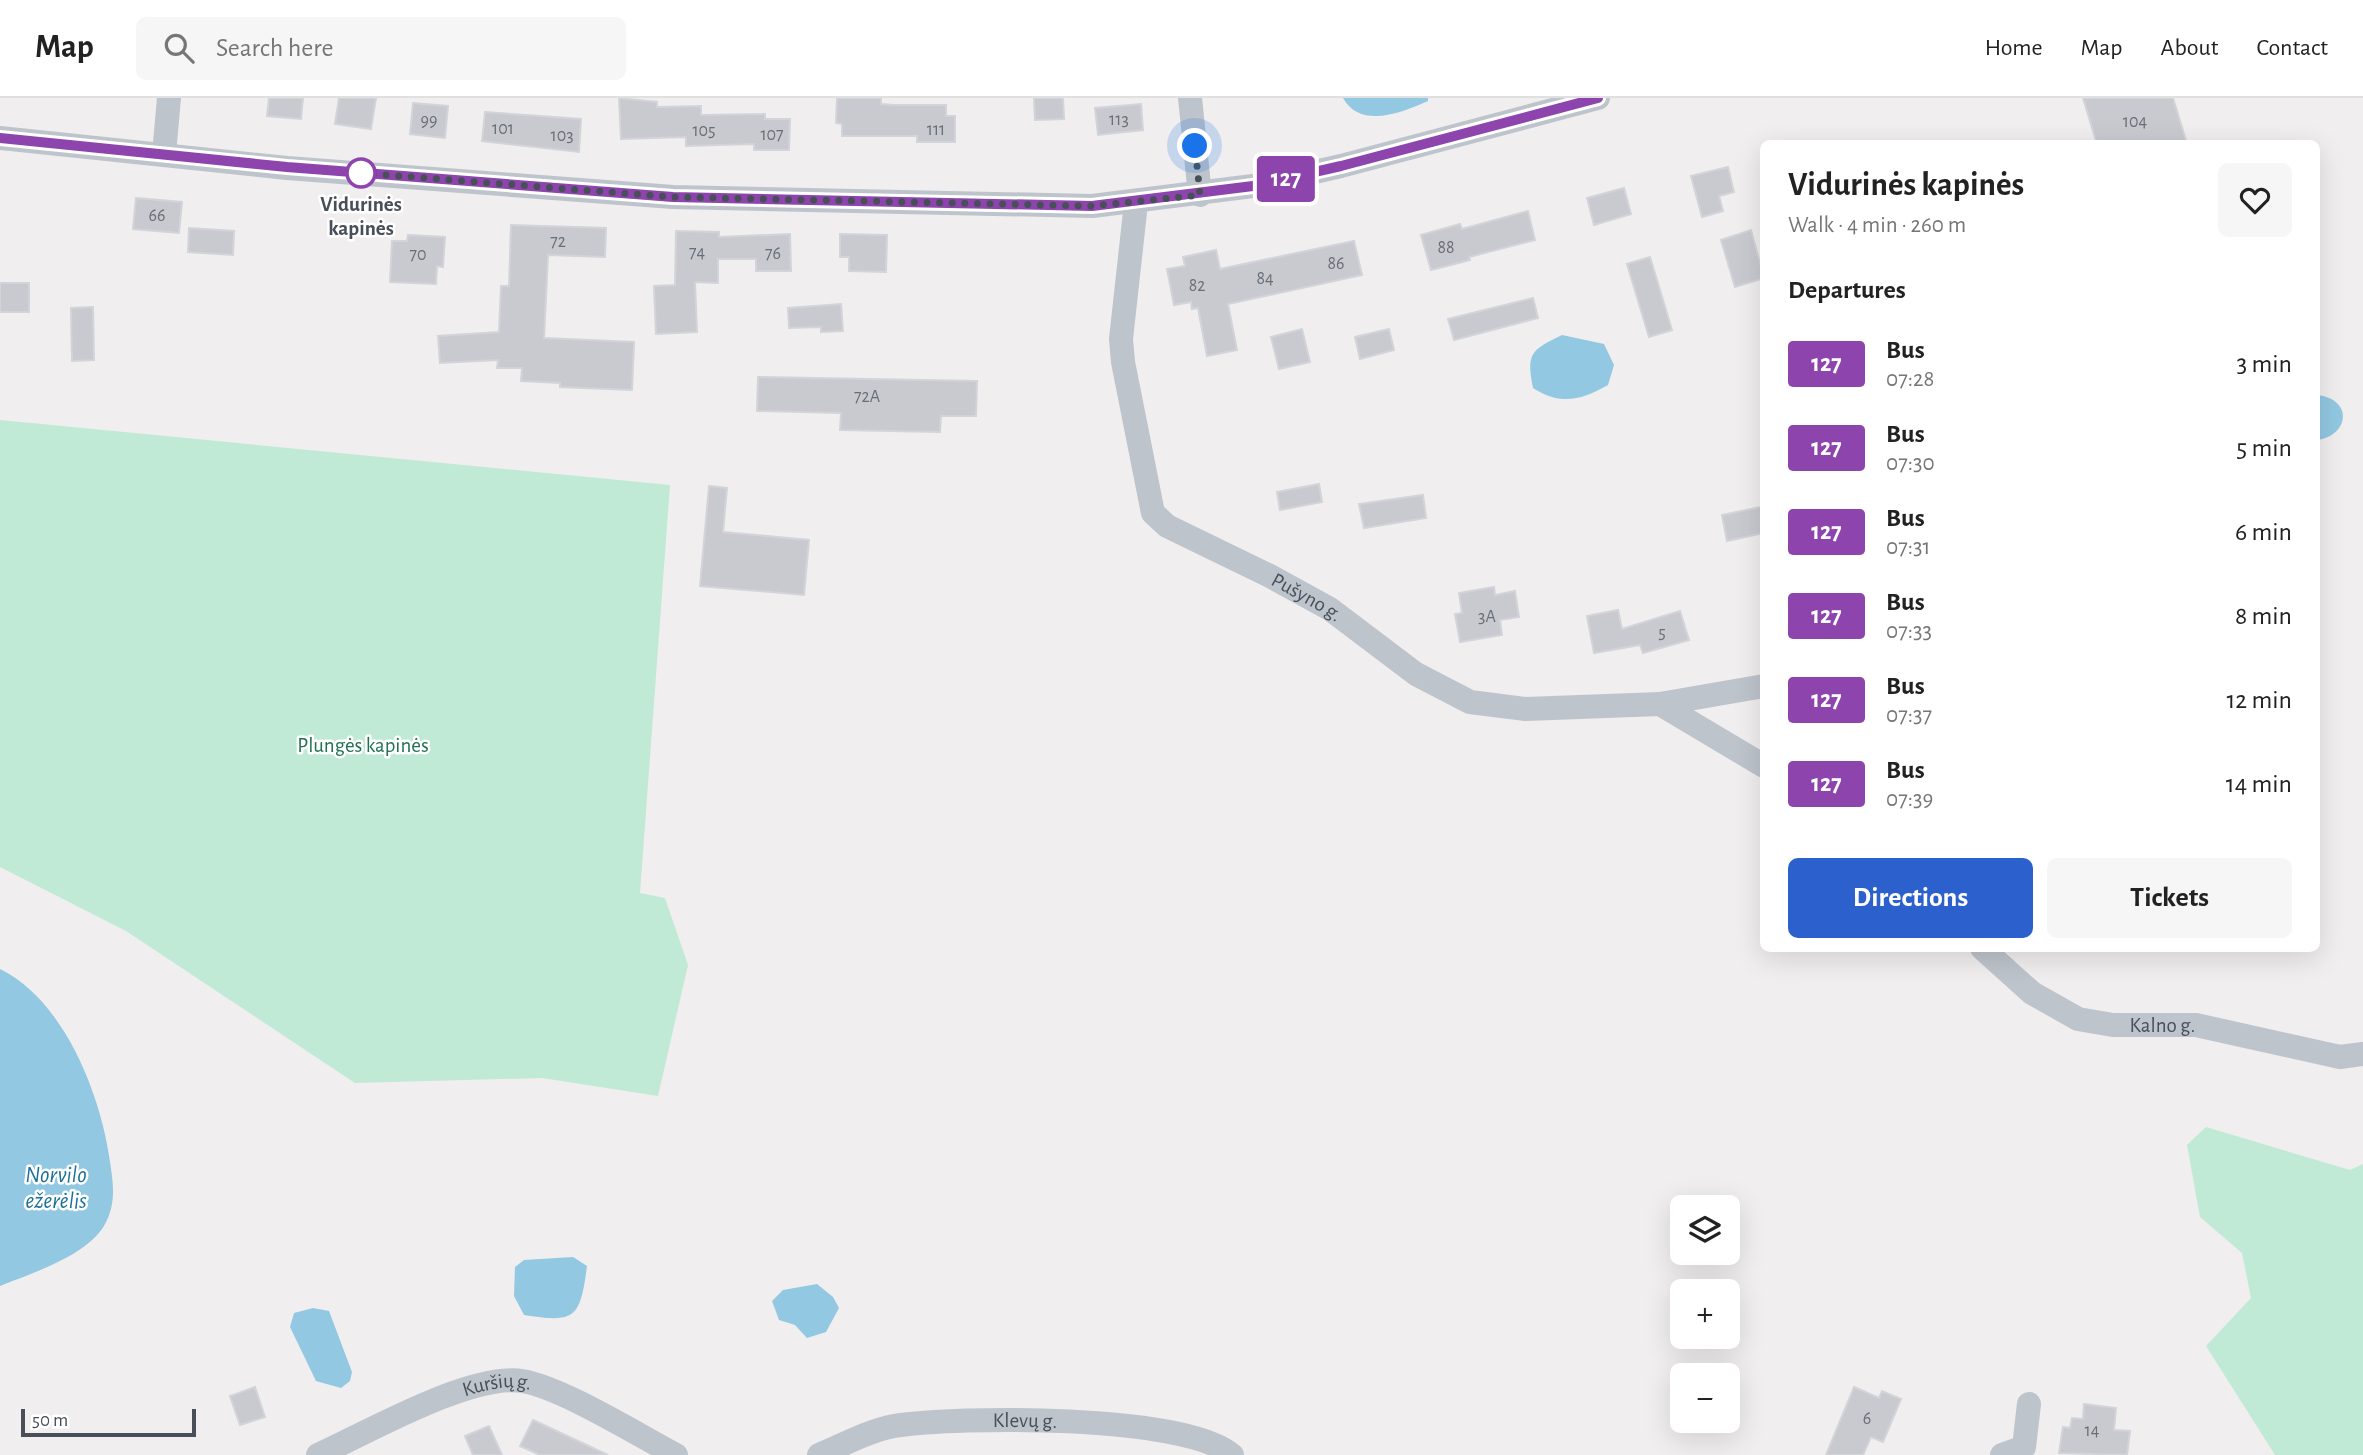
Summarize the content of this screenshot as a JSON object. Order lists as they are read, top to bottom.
{
  "streets": {
    "street": [
      "Pušyno g.",
      "Kalno g.",
      "Kuršių g.",
      "Klevų g."
    ]
  },
  "water": ["Norvilo ežerėlis"],
  "parks": ["Plungės kapinės"],
  "places": ["Vidurinės kapinės"],
  "lines": ["bus line 127"],
  "house_numbers": [
    "113",
    "99",
    "104",
    "101",
    "111",
    "105",
    "107",
    "103",
    "66",
    "72",
    "88",
    "74",
    "76",
    "70",
    "86",
    "84",
    "82",
    "72A",
    "3A",
    "5",
    "6",
    "14"
  ],
  "scale_bar": "50 m",
  "page": {
    "header": "Map",
    "search": "Search here",
    "nav": [
      "Home",
      "Map",
      "About",
      "Contact"
    ],
    "on_map": "127",
    "heading": [
      ["Vidurinės kapinės", "Walk · 4 min · 260 m"],
      "Departures"
    ],
    "list": [
      {
        "mark": "127",
        "name": "Bus",
        "note": "07:28",
        "value": "3 min"
      },
      {
        "mark": "127",
        "name": "Bus",
        "note": "07:30",
        "value": "5 min"
      },
      {
        "mark": "127",
        "name": "Bus",
        "note": "07:31",
        "value": "6 min"
      },
      {
        "mark": "127",
        "name": "Bus",
        "note": "07:33",
        "value": "8 min"
      },
      {
        "mark": "127",
        "name": "Bus",
        "note": "07:37",
        "value": "12 min"
      },
      {
        "mark": "127",
        "name": "Bus",
        "note": "07:39",
        "value": "14 min"
      }
    ],
    "buttons": ["Directions", "Tickets"],
    "map_buttons": ["+", "−"],
    "scale": "50 m"
  }
}
